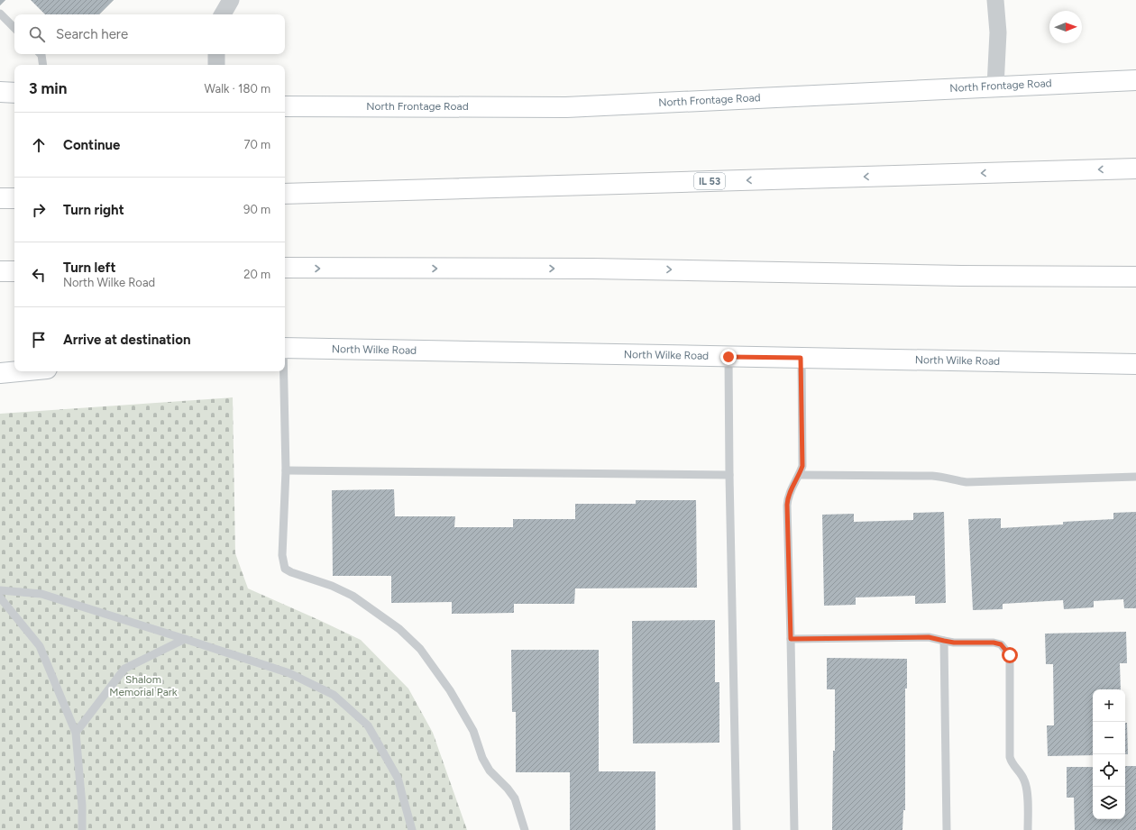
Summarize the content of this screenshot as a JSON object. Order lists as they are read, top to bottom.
{
  "streets": {
    "main road": ["North Frontage Road", "IL 53", "North Wilke Road"]
  },
  "parks": ["Shalom Memorial Park"],
  "north": "right",
  "page": {
    "search": "Search here",
    "heading": ["3 min", "Walk · 180 m"],
    "list": [
      ["Continue", "70 m"],
      ["Turn right", "90 m"],
      ["Turn left", "North Wilke Road", "20 m"],
      "Arrive at destination"
    ],
    "map_buttons": ["+", "−"]
  }
}
